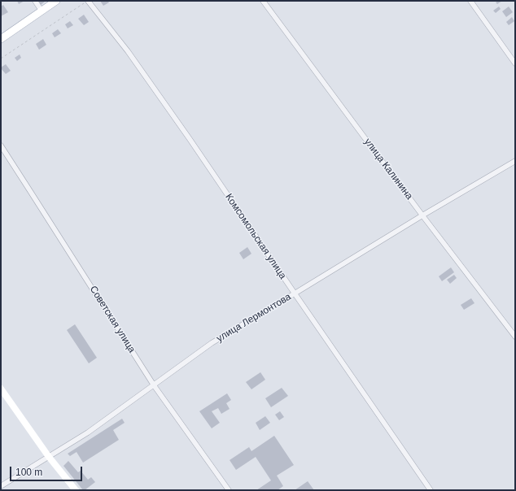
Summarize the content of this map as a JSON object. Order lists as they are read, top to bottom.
{
  "streets": {
    "street": [
      "улица Калинина",
      "Комсомольская улица",
      "улица Лермонтова",
      "Советская улица"
    ]
  },
  "crossings": [
    ["улица Калинина", "улица Лермонтова"],
    ["Комсомольская улица", "улица Лермонтова"],
    ["улица Лермонтова", "Советская улица"]
  ],
  "scale_bar": "100 m"
}
